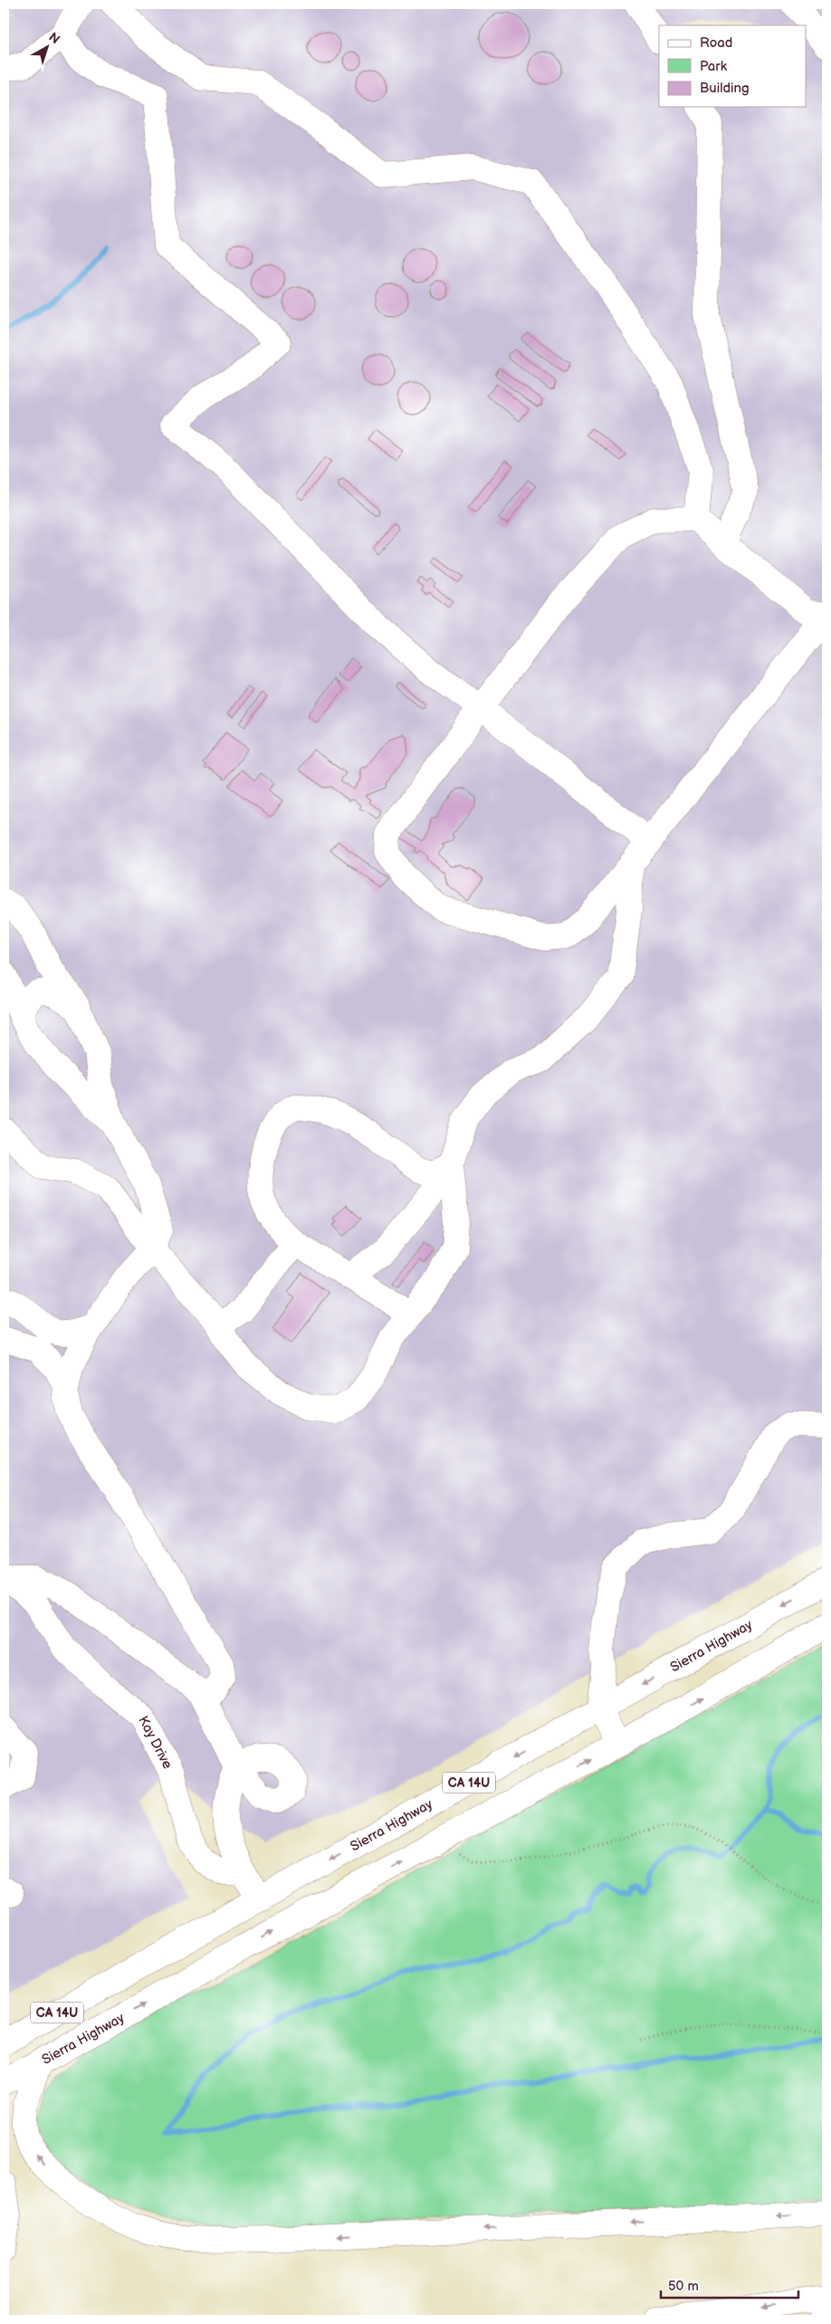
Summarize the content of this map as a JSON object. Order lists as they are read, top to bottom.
{
  "streets": {
    "main road": ["Sierra Highway", "Kay Drive", "CA 14U"]
  },
  "legend": ["Road", "Park", "Building"],
  "scale_bar": "50 m",
  "north": "top right"
}
